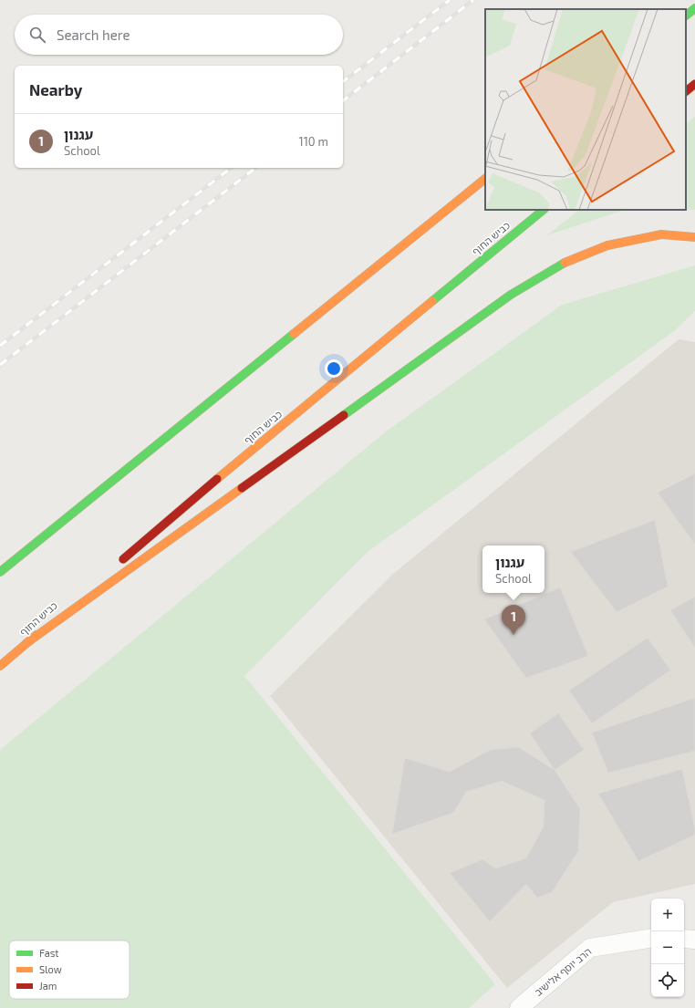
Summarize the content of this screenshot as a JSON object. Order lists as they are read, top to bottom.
{
  "streets": {
    "highway": ["כביש החוף"],
    "street": ["הרב יוסף אלישיב"]
  },
  "legend": ["Fast", "Slow", "Jam"],
  "page": {
    "search": "Search here",
    "heading": "Nearby",
    "list": [
      {
        "mark": "1",
        "name": "עגנון",
        "note": "School",
        "value": "110 m"
      }
    ],
    "popup": ["עגנון", "School"],
    "pins": "1",
    "map_buttons": ["+", "−"]
  }
}
